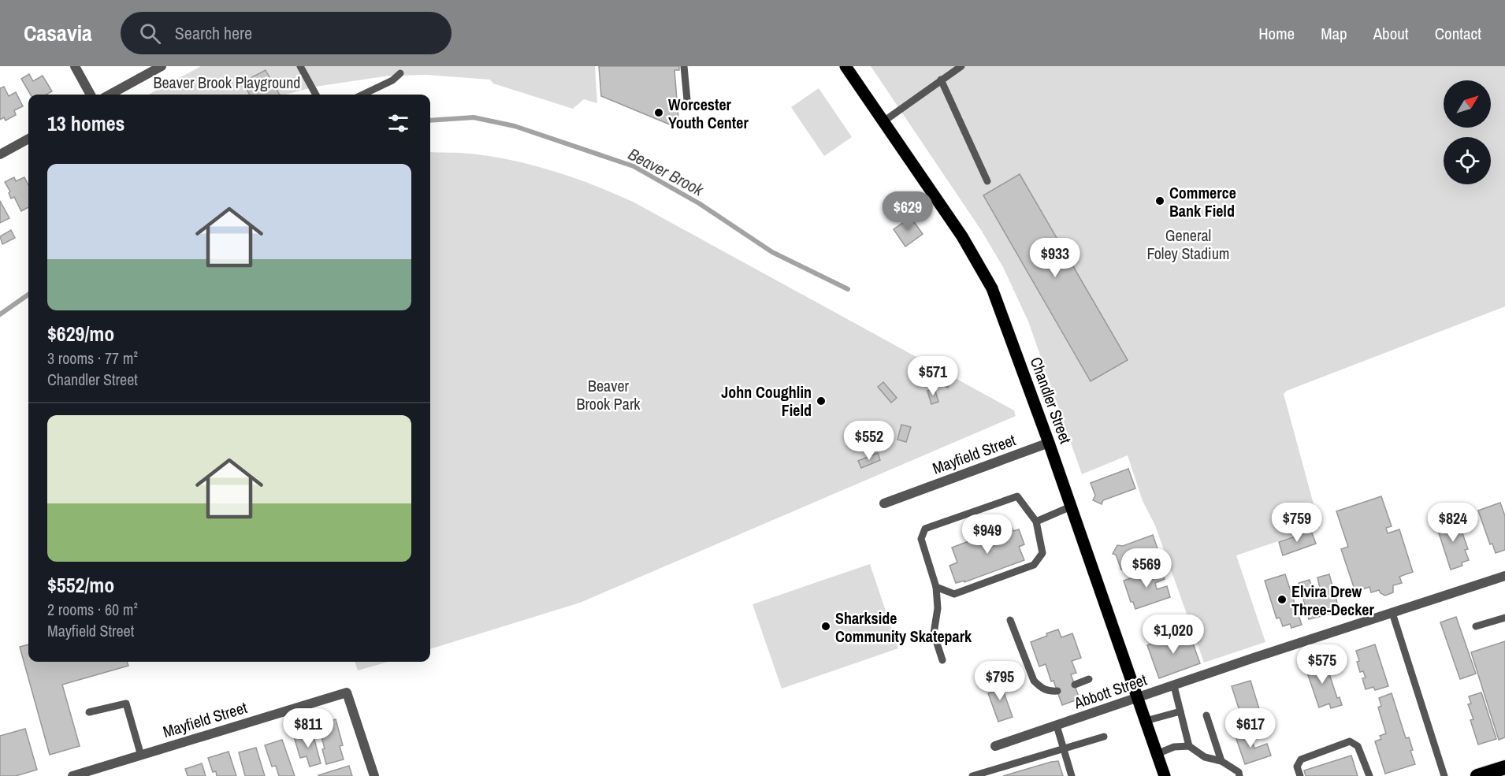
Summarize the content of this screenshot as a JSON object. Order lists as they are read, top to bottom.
{
  "streets": {
    "main road": ["Chandler Street"],
    "street": ["Mayfield Street", "Abbott Street"]
  },
  "crossings": [
    ["Chandler Street", "Mayfield Street"],
    ["Chandler Street", "Abbott Street"]
  ],
  "water": ["Beaver Brook"],
  "parks": ["Beaver Brook Playground", "General Foley Stadium", "Beaver Brook Park"],
  "places": [
    "Worcester Youth Center",
    "Commerce Bank Field",
    "John Coughlin Field",
    "Elvira Drew Three-Decker",
    "Sharkside Community Skatepark"
  ],
  "north": "top right",
  "page": {
    "header": "Casavia",
    "search": "Search here",
    "nav": [
      "Home",
      "Map",
      "About",
      "Contact"
    ],
    "heading": "13 homes",
    "list": [
      {
        "name": "$629/mo",
        "note": "3 rooms · 77 m² · Chandler Street"
      },
      {
        "name": "$552/mo",
        "note": "2 rooms · 60 m² · Mayfield Street"
      }
    ],
    "price": [
      "$629",
      "$933",
      "$571",
      "$552",
      "$759",
      "$824",
      "$949",
      "$569",
      "$1,020",
      "$575",
      "$795",
      "$811",
      "$617"
    ]
  }
}
